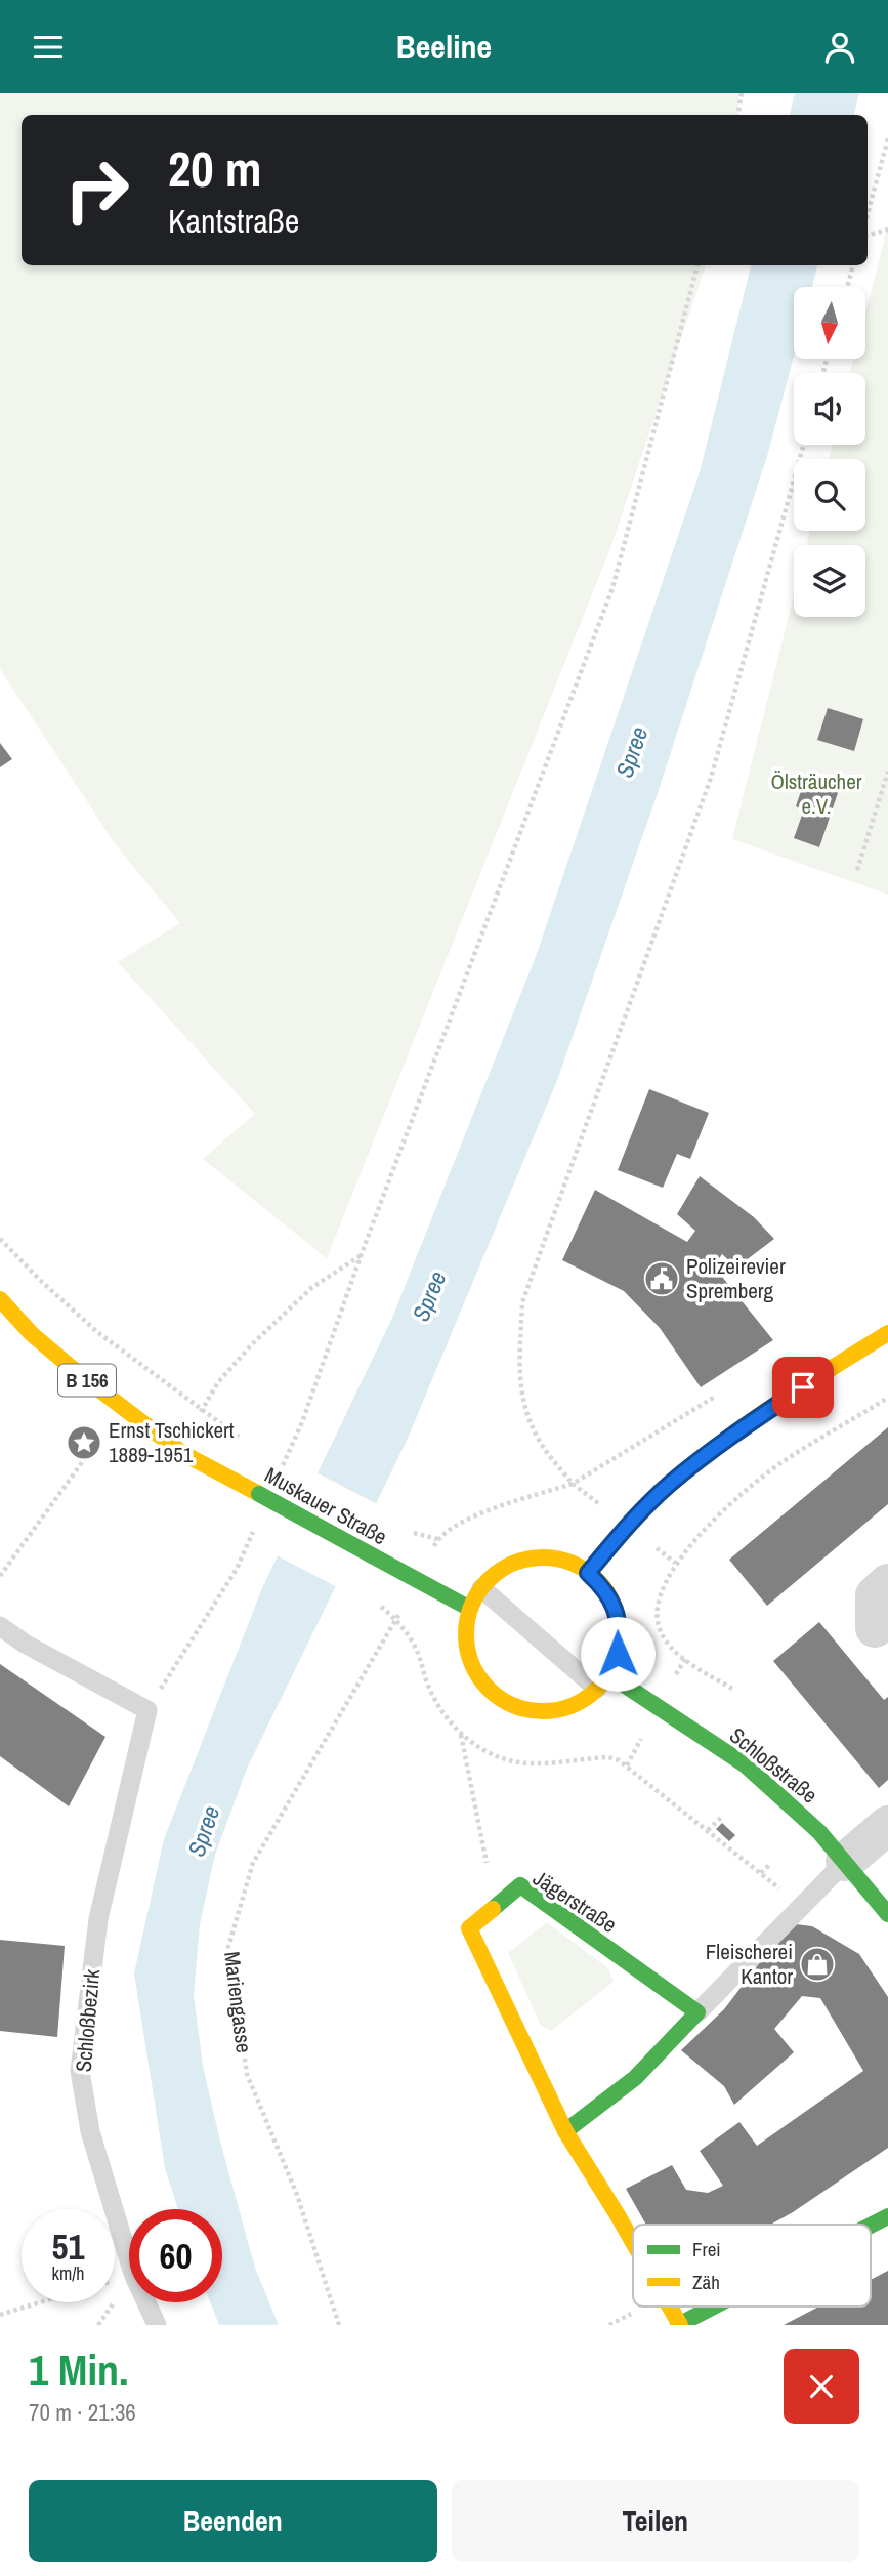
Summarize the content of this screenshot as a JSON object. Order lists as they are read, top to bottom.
{
  "streets": {
    "main road": [
      "B 156",
      "Muskauer Straße",
      "Schloßstraße",
      "Jägerstraße"
    ],
    "lane": ["Schloßbezirk"],
    "path": ["Mariengasse"]
  },
  "water": ["Spree"],
  "parks": ["Ölsträucher e.V."],
  "places": {
    "public building": ["Polizeirevier Spremberg"],
    "place": ["Ernst Tschickert 1889-1951"],
    "shop": ["Fleischerei Kantor"]
  },
  "legend": ["Frei", "Zäh"],
  "north": "bottom",
  "page": {
    "header": "Beeline",
    "turn": ["20 m", "Kantstraße"],
    "speed": "51 km/h",
    "limit": "60",
    "heading": ["1 Min.", "70 m · 21:36"],
    "buttons": ["Beenden", "Teilen"]
  }
}
